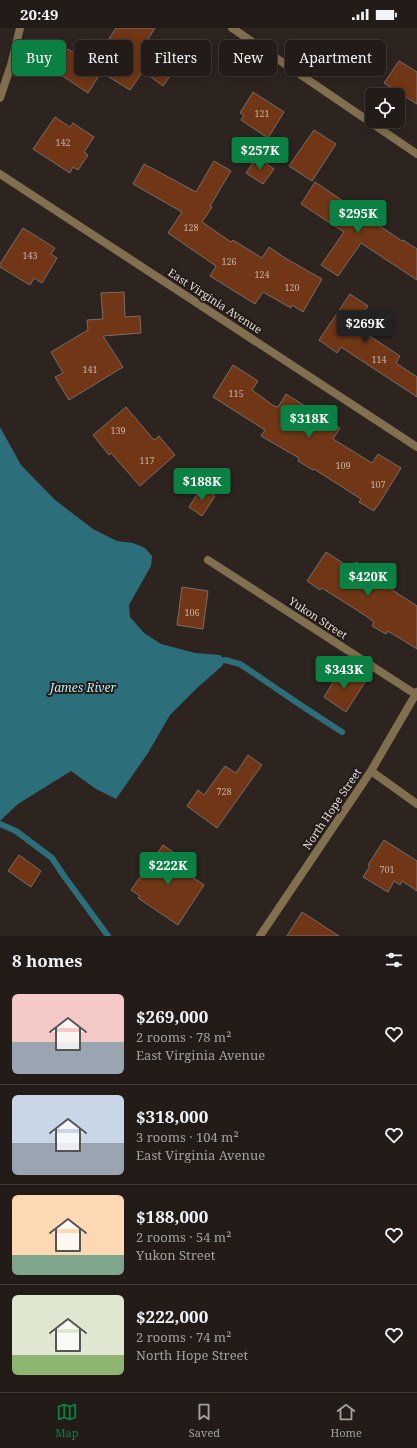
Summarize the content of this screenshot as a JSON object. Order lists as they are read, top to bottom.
{
  "streets": {
    "street": ["East Virginia Avenue", "Yukon Street", "North Hope Street"]
  },
  "crossings": [
    ["Yukon Street", "North Hope Street"]
  ],
  "water": ["James River"],
  "house_numbers": [
    "121",
    "142",
    "128",
    "143",
    "126",
    "124",
    "120",
    "114",
    "141",
    "115",
    "139",
    "117",
    "109",
    "107",
    "106",
    "728",
    "701"
  ],
  "page": {
    "status": "20:49",
    "chip": [
      "Buy",
      "Rent",
      "Filters",
      "New",
      "Apartment"
    ],
    "price": [
      "$257K",
      "$295K",
      "$269K",
      "$318K",
      "$188K",
      "$420K",
      "$343K",
      "$222K"
    ],
    "heading": "8 homes",
    "list": [
      {
        "name": "$269,000",
        "note": "2 rooms · 78 m² · East Virginia Avenue"
      },
      {
        "name": "$318,000",
        "note": "3 rooms · 104 m² · East Virginia Avenue"
      },
      {
        "name": "$188,000",
        "note": "2 rooms · 54 m² · Yukon Street"
      },
      {
        "name": "$222,000",
        "note": "2 rooms · 74 m² · North Hope Street"
      }
    ],
    "tabs": ["Map", "Saved", "Home"]
  }
}
